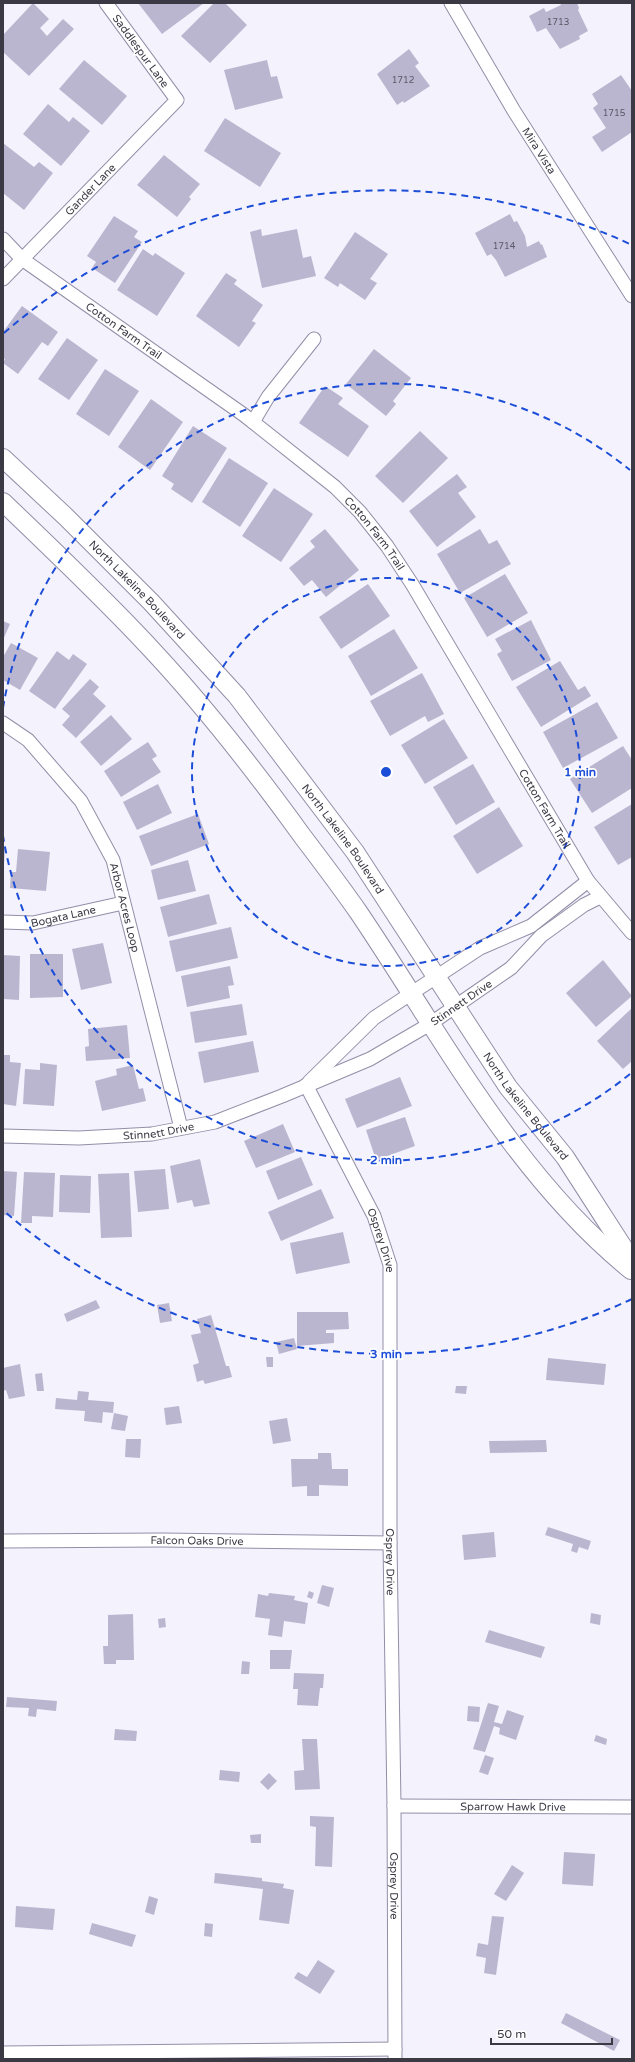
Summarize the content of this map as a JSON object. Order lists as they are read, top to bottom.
{
  "streets": {
    "main road": ["North Lakeline Boulevard"],
    "street": [
      "Saddlespur Lane",
      "Mira Vista",
      "Gander Lane",
      "Cotton Farm Trail",
      "Arbor Acres Loop",
      "Bogata Lane",
      "Stinnett Drive",
      "Osprey Drive",
      "Falcon Oaks Drive",
      "Sparrow Hawk Drive"
    ]
  },
  "crossings": [
    ["Saddlespur Lane", "Gander Lane"],
    ["Gander Lane", "Cotton Farm Trail"],
    ["Cotton Farm Trail", "Stinnett Drive"],
    ["North Lakeline Boulevard", "Stinnett Drive"],
    ["Arbor Acres Loop", "Bogata Lane"],
    ["Arbor Acres Loop", "Stinnett Drive"],
    ["Stinnett Drive", "Osprey Drive"],
    ["Osprey Drive", "Falcon Oaks Drive"],
    ["Osprey Drive", "Sparrow Hawk Drive"]
  ],
  "house_numbers": [
    "1713",
    "1712",
    "1715",
    "1714"
  ],
  "scale_bar": "50 m",
  "rings": ["1 min", "2 min", "3 min"]
}
